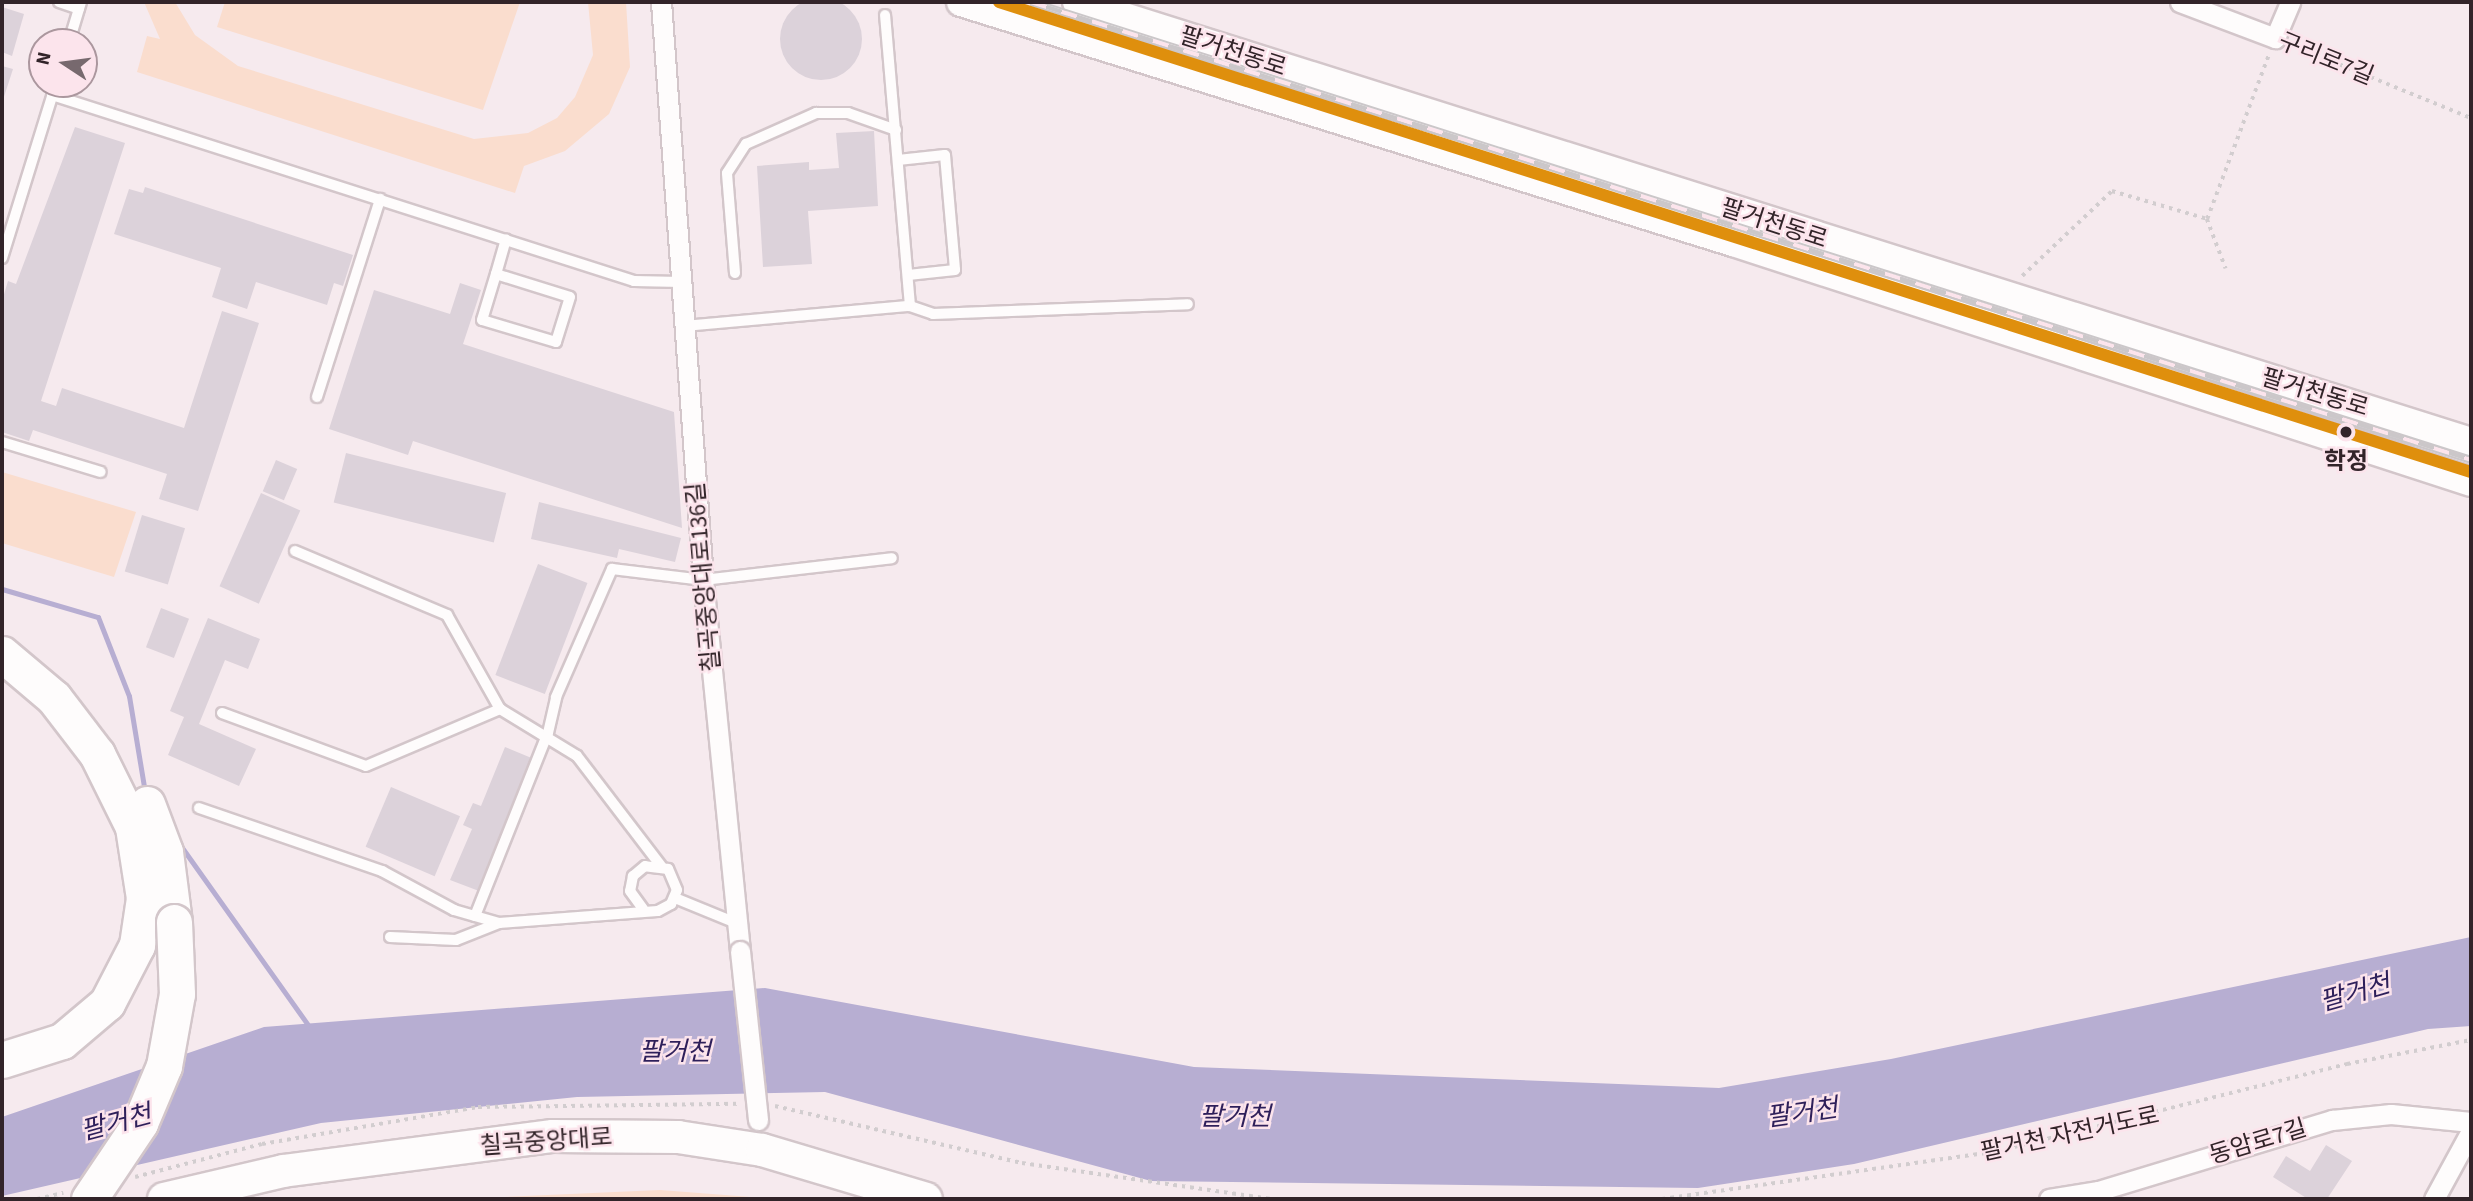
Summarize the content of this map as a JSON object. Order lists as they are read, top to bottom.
{
  "streets": {
    "main road": ["칠곡중앙대로"],
    "street": [
      "팔거천동로",
      "구리로7길",
      "칠곡중앙대로136길",
      "동암로7길"
    ],
    "path": ["팔거천 자전거도로"]
  },
  "crossings": [
    ["칠곡중앙대로136길", "칠곡중앙대로"]
  ],
  "water": ["팔거천"],
  "places": ["학정"],
  "north": "left"
}
